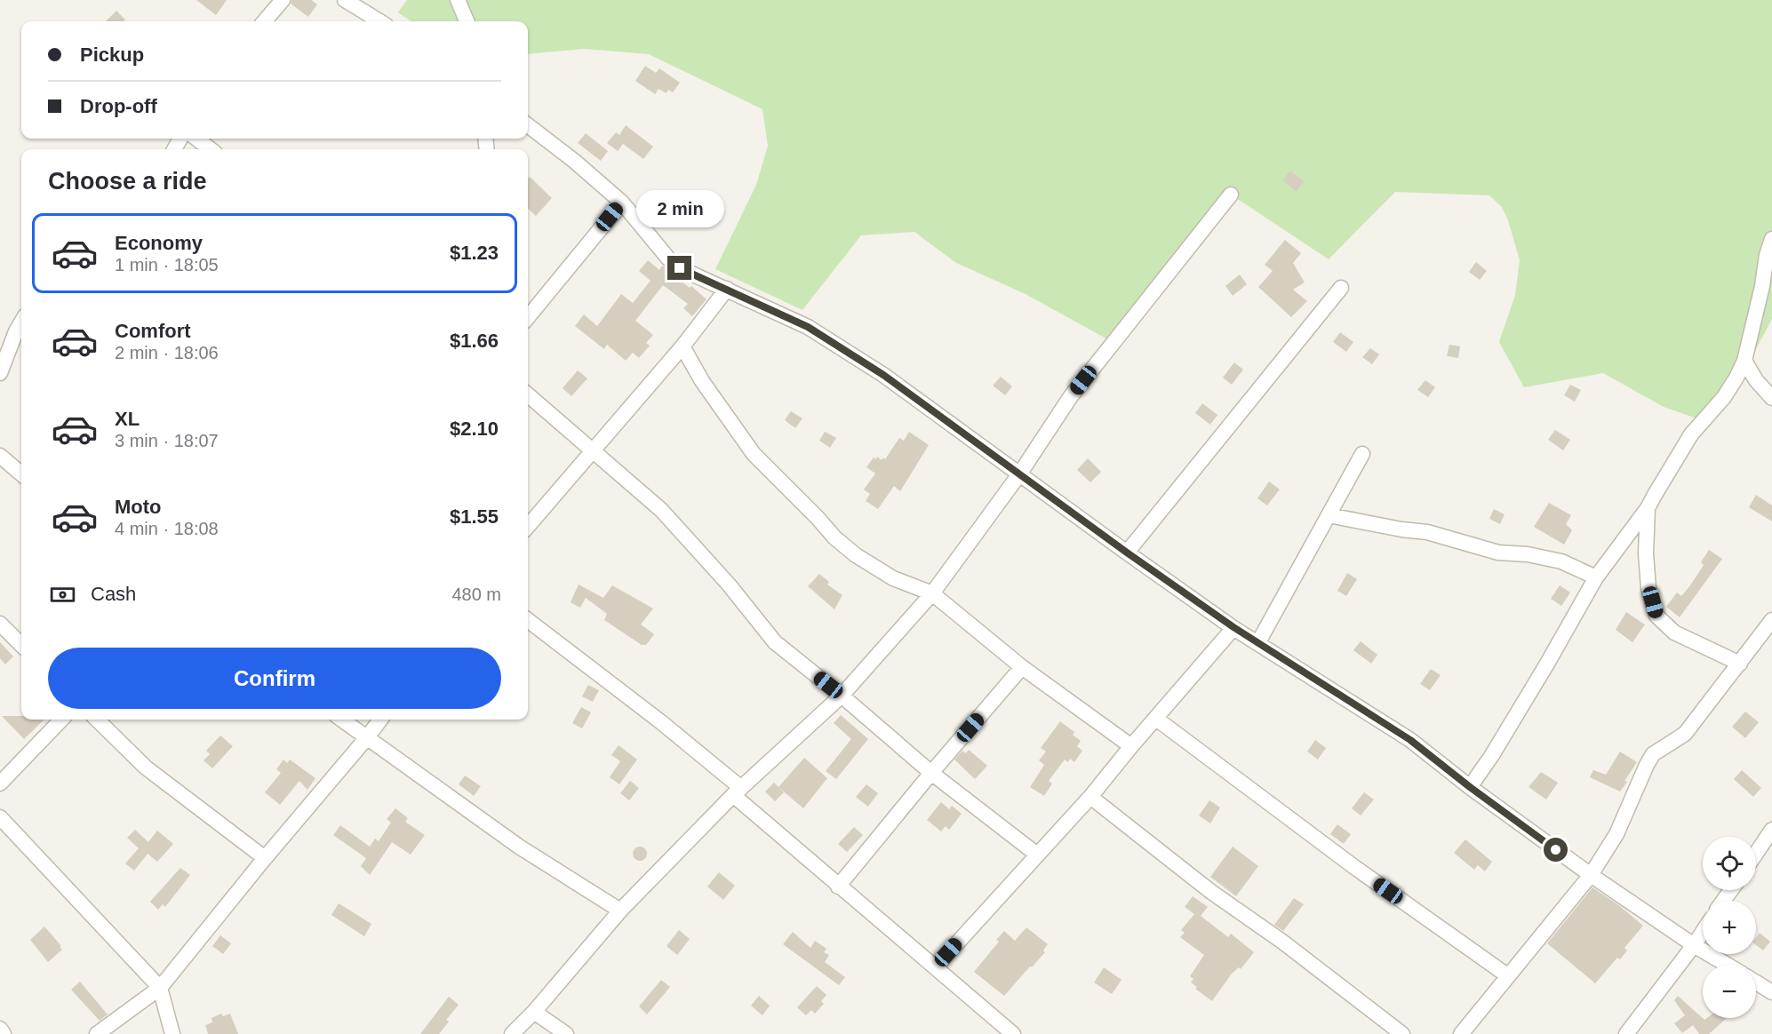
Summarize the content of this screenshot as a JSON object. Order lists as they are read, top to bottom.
{
  "page": {
    "banner": ["Pickup", "Drop-off"],
    "heading": "Choose a ride",
    "bubble": "2 min",
    "list": [
      {
        "name": "Economy",
        "note": "1 min · 18:05",
        "value": "$1.23"
      },
      {
        "name": "Comfort",
        "note": "2 min · 18:06",
        "value": "$1.66"
      },
      {
        "name": "XL",
        "note": "3 min · 18:07",
        "value": "$2.10"
      },
      {
        "name": "Moto",
        "note": "4 min · 18:08",
        "value": "$1.55"
      }
    ],
    "pay": ["Cash", "480 m"],
    "buttons": "Confirm",
    "map_buttons": ["+", "−"]
  }
}
